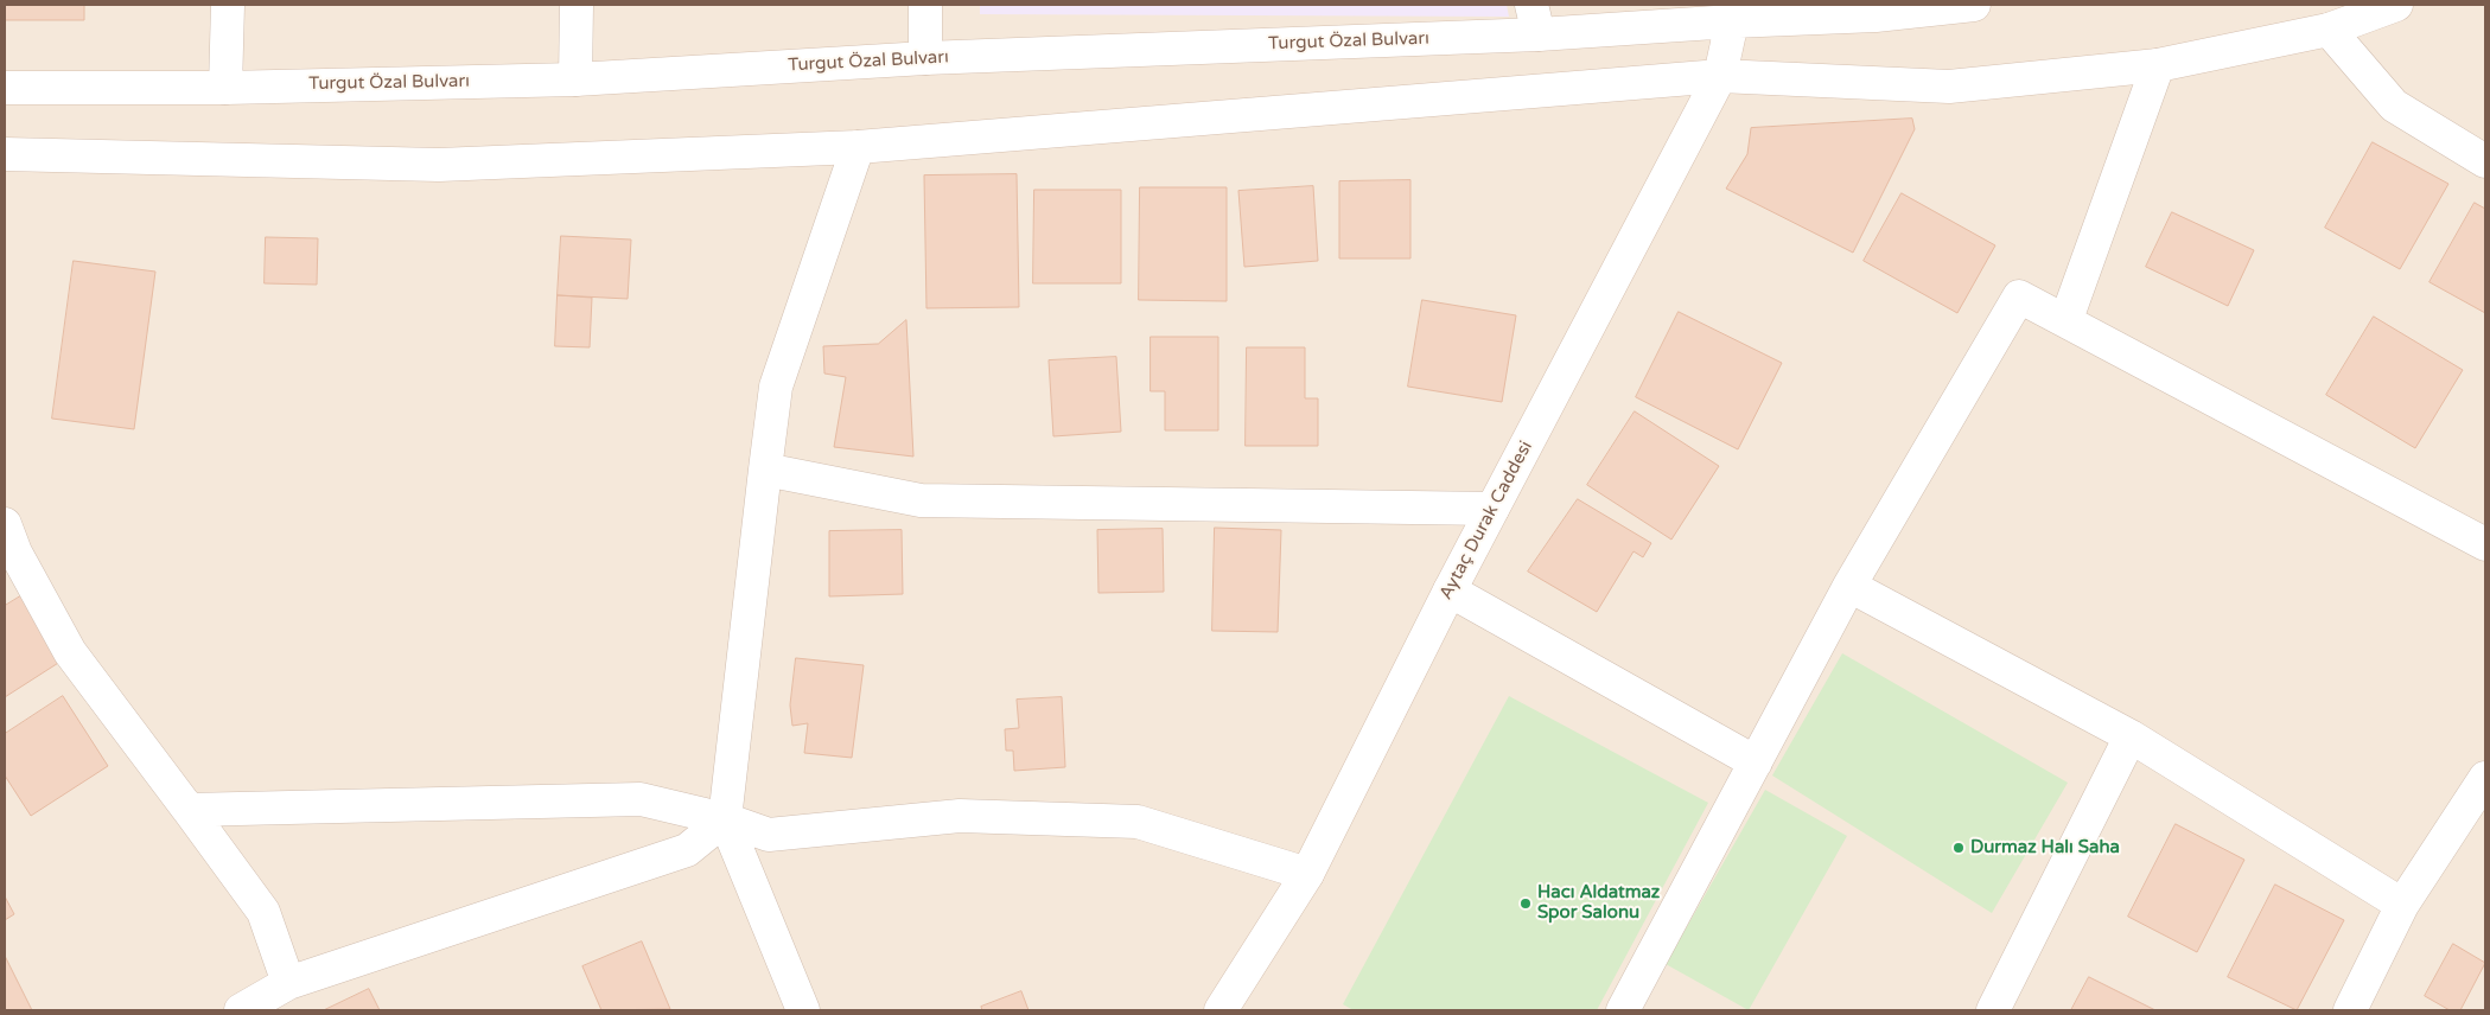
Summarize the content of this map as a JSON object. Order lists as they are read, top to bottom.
{
  "streets": {
    "street": ["Turgut Özal Bulvarı", "Aytaç Durak Caddesi"]
  },
  "crossings": [
    ["Turgut Özal Bulvarı", "Aytaç Durak Caddesi"]
  ],
  "places": ["Durmaz Halı Saha", "Hacı Aldatmaz Spor Salonu"]
}
